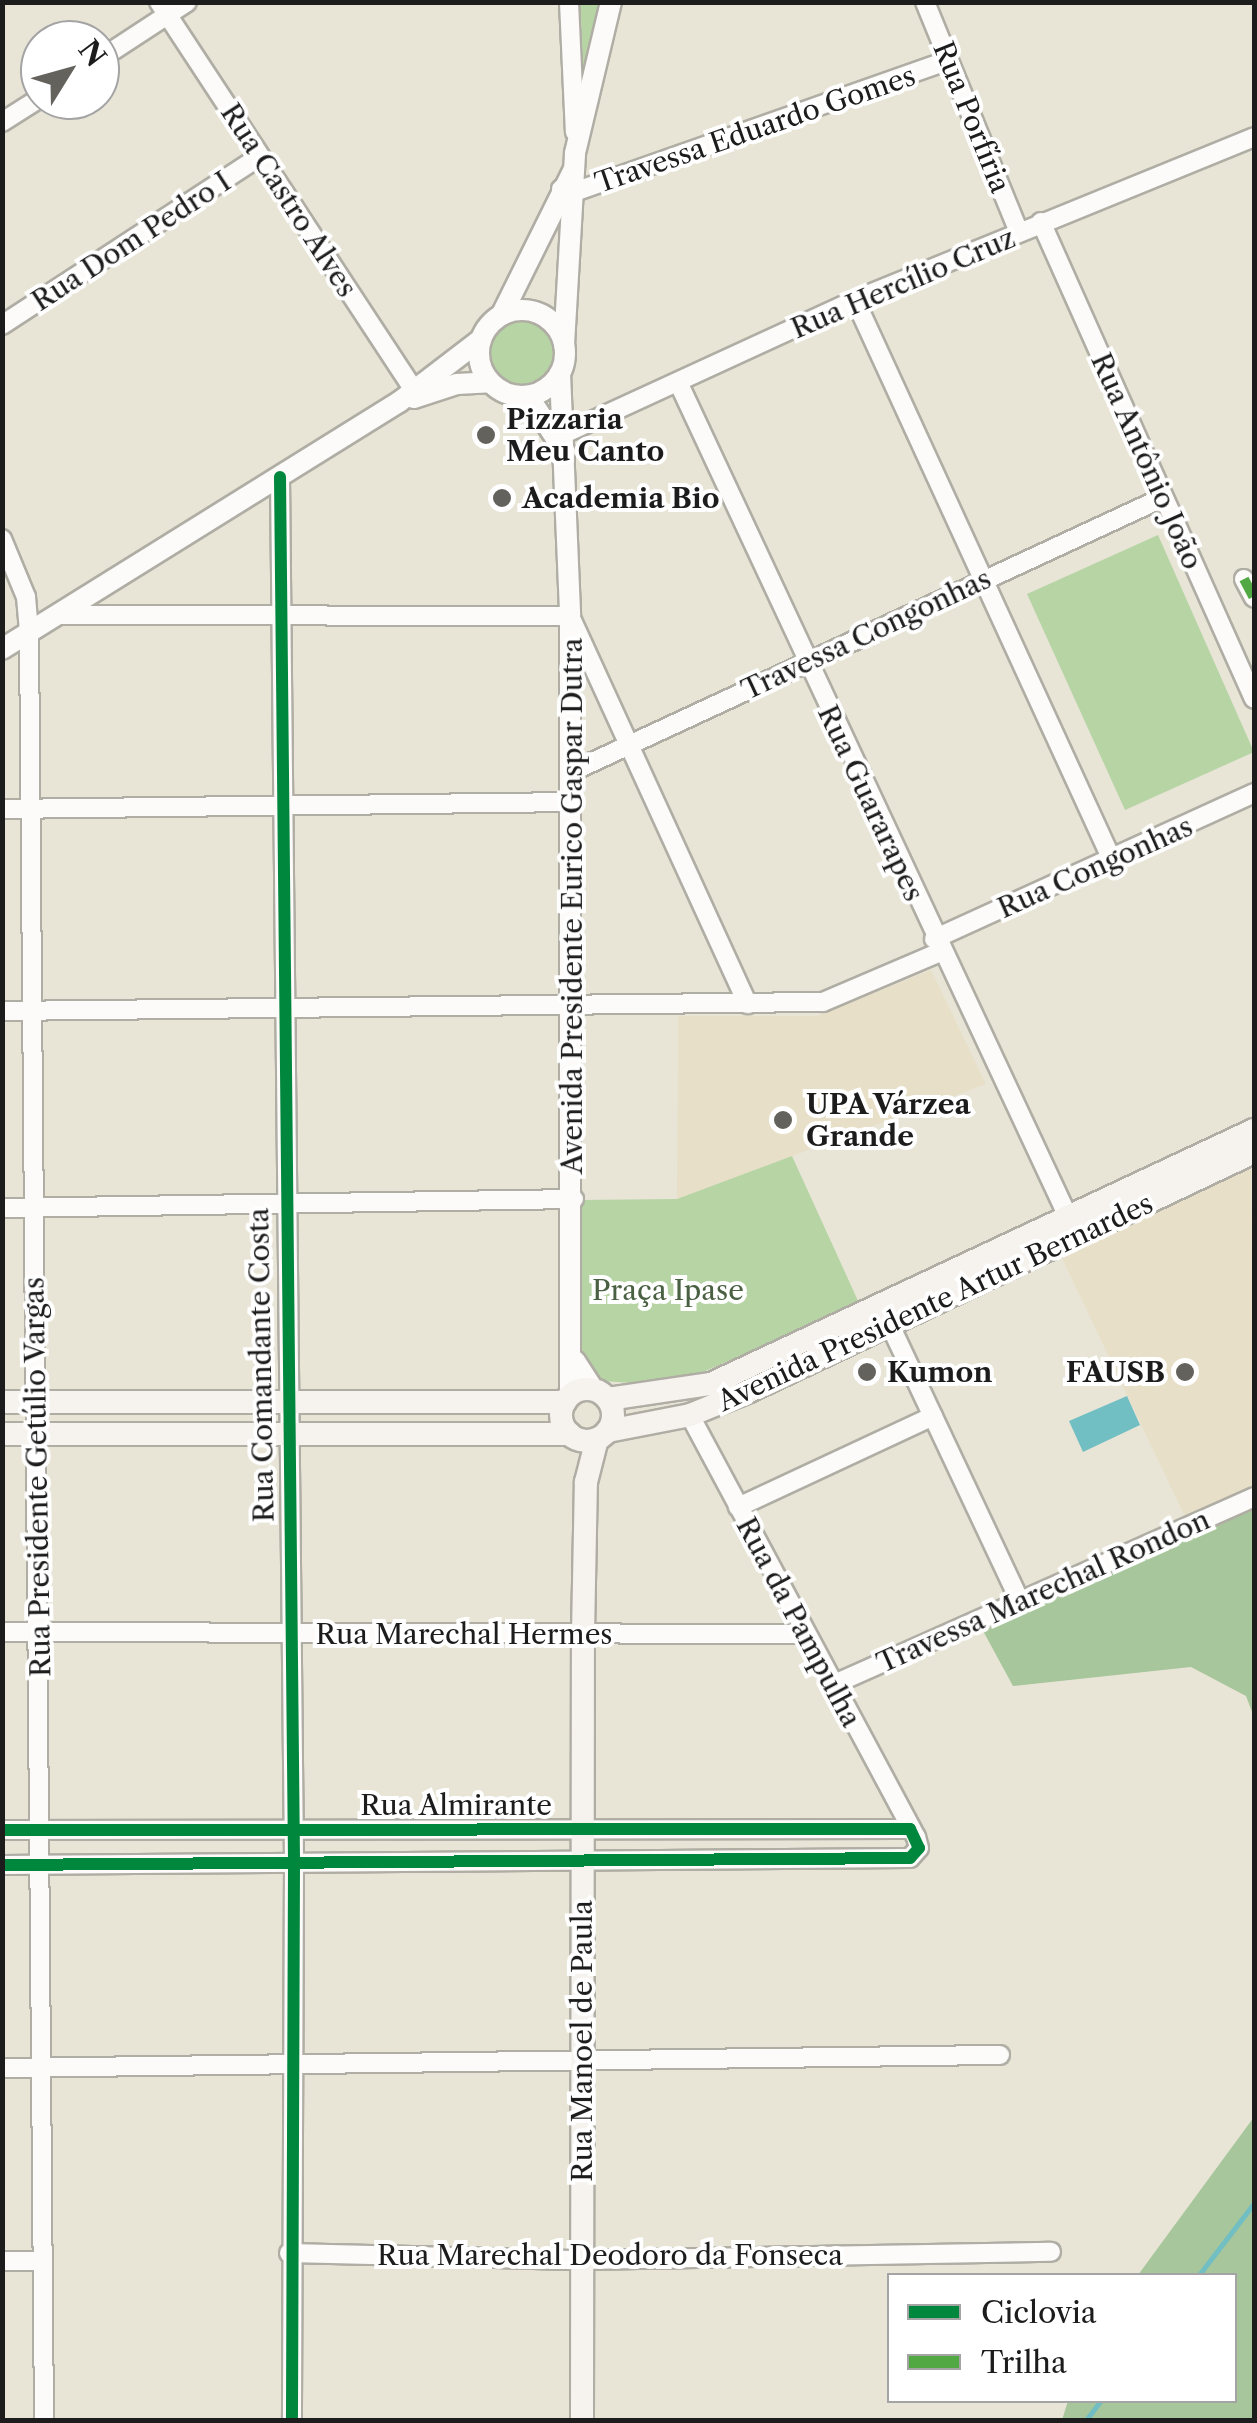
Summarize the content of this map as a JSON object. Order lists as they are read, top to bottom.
{
  "streets": {
    "main road": ["Avenida Presidente Artur Bernardes", "Rua Manoel de Paula"],
    "street": [
      "Rua Porfíria",
      "Travessa Eduardo Gomes",
      "Rua Castro Alves",
      "Rua Dom Pedro I",
      "Rua Hercílio Cruz",
      "Rua Antônio João",
      "Travessa Congonhas",
      "Rua Guararapes",
      "Rua Congonhas",
      "Avenida Presidente Eurico Gaspar Dutra",
      "Rua Comandante Costa",
      "Rua Presidente Getúlio Vargas",
      "Travessa Marechal Rondon",
      "Rua da Pampulha",
      "Rua Marechal Hermes",
      "Rua Almirante",
      "Rua Marechal Deodoro da Fonseca"
    ]
  },
  "crossings": [
    ["Rua Porfíria", "Travessa Eduardo Gomes"],
    ["Rua Porfíria", "Rua Hercílio Cruz"],
    ["Rua Castro Alves", "Rua Dom Pedro I"],
    ["Rua Hercílio Cruz", "Rua Antônio João"],
    ["Rua Hercílio Cruz", "Rua Guararapes"],
    ["Rua Hercílio Cruz", "Avenida Presidente Eurico Gaspar Dutra"],
    ["Rua Antônio João", "Travessa Congonhas"],
    ["Travessa Congonhas", "Rua Guararapes"],
    ["Travessa Congonhas", "Avenida Presidente Eurico Gaspar Dutra"],
    ["Rua Guararapes", "Rua Congonhas"],
    ["Rua Guararapes", "Avenida Presidente Artur Bernardes"],
    ["Rua Congonhas", "Avenida Presidente Eurico Gaspar Dutra"],
    ["Rua Congonhas", "Rua Comandante Costa"],
    ["Rua Congonhas", "Rua Presidente Getúlio Vargas"],
    ["Avenida Presidente Eurico Gaspar Dutra", "Avenida Presidente Artur Bernardes"],
    ["Avenida Presidente Artur Bernardes", "Rua Comandante Costa"],
    ["Avenida Presidente Artur Bernardes", "Rua Presidente Getúlio Vargas"],
    ["Avenida Presidente Artur Bernardes", "Rua da Pampulha"],
    ["Avenida Presidente Artur Bernardes", "Rua Manoel de Paula"],
    ["Rua Comandante Costa", "Rua Marechal Hermes"],
    ["Rua Comandante Costa", "Rua Almirante"],
    ["Rua Comandante Costa", "Rua Marechal Deodoro da Fonseca"],
    ["Rua Presidente Getúlio Vargas", "Rua Marechal Hermes"],
    ["Rua Presidente Getúlio Vargas", "Rua Almirante"],
    ["Travessa Marechal Rondon", "Rua da Pampulha"],
    ["Rua da Pampulha", "Rua Marechal Hermes"],
    ["Rua da Pampulha", "Rua Almirante"],
    ["Rua Marechal Hermes", "Rua Manoel de Paula"],
    ["Rua Almirante", "Rua Manoel de Paula"],
    ["Rua Manoel de Paula", "Rua Marechal Deodoro da Fonseca"]
  ],
  "parks": ["Praça Ipase"],
  "places": [
    "Pizzaria Meu Canto",
    "Academia Bio",
    "UPA Várzea Grande",
    "Kumon",
    "FAUSB"
  ],
  "legend": ["Ciclovia", "Trilha"],
  "north": "top right"
}
